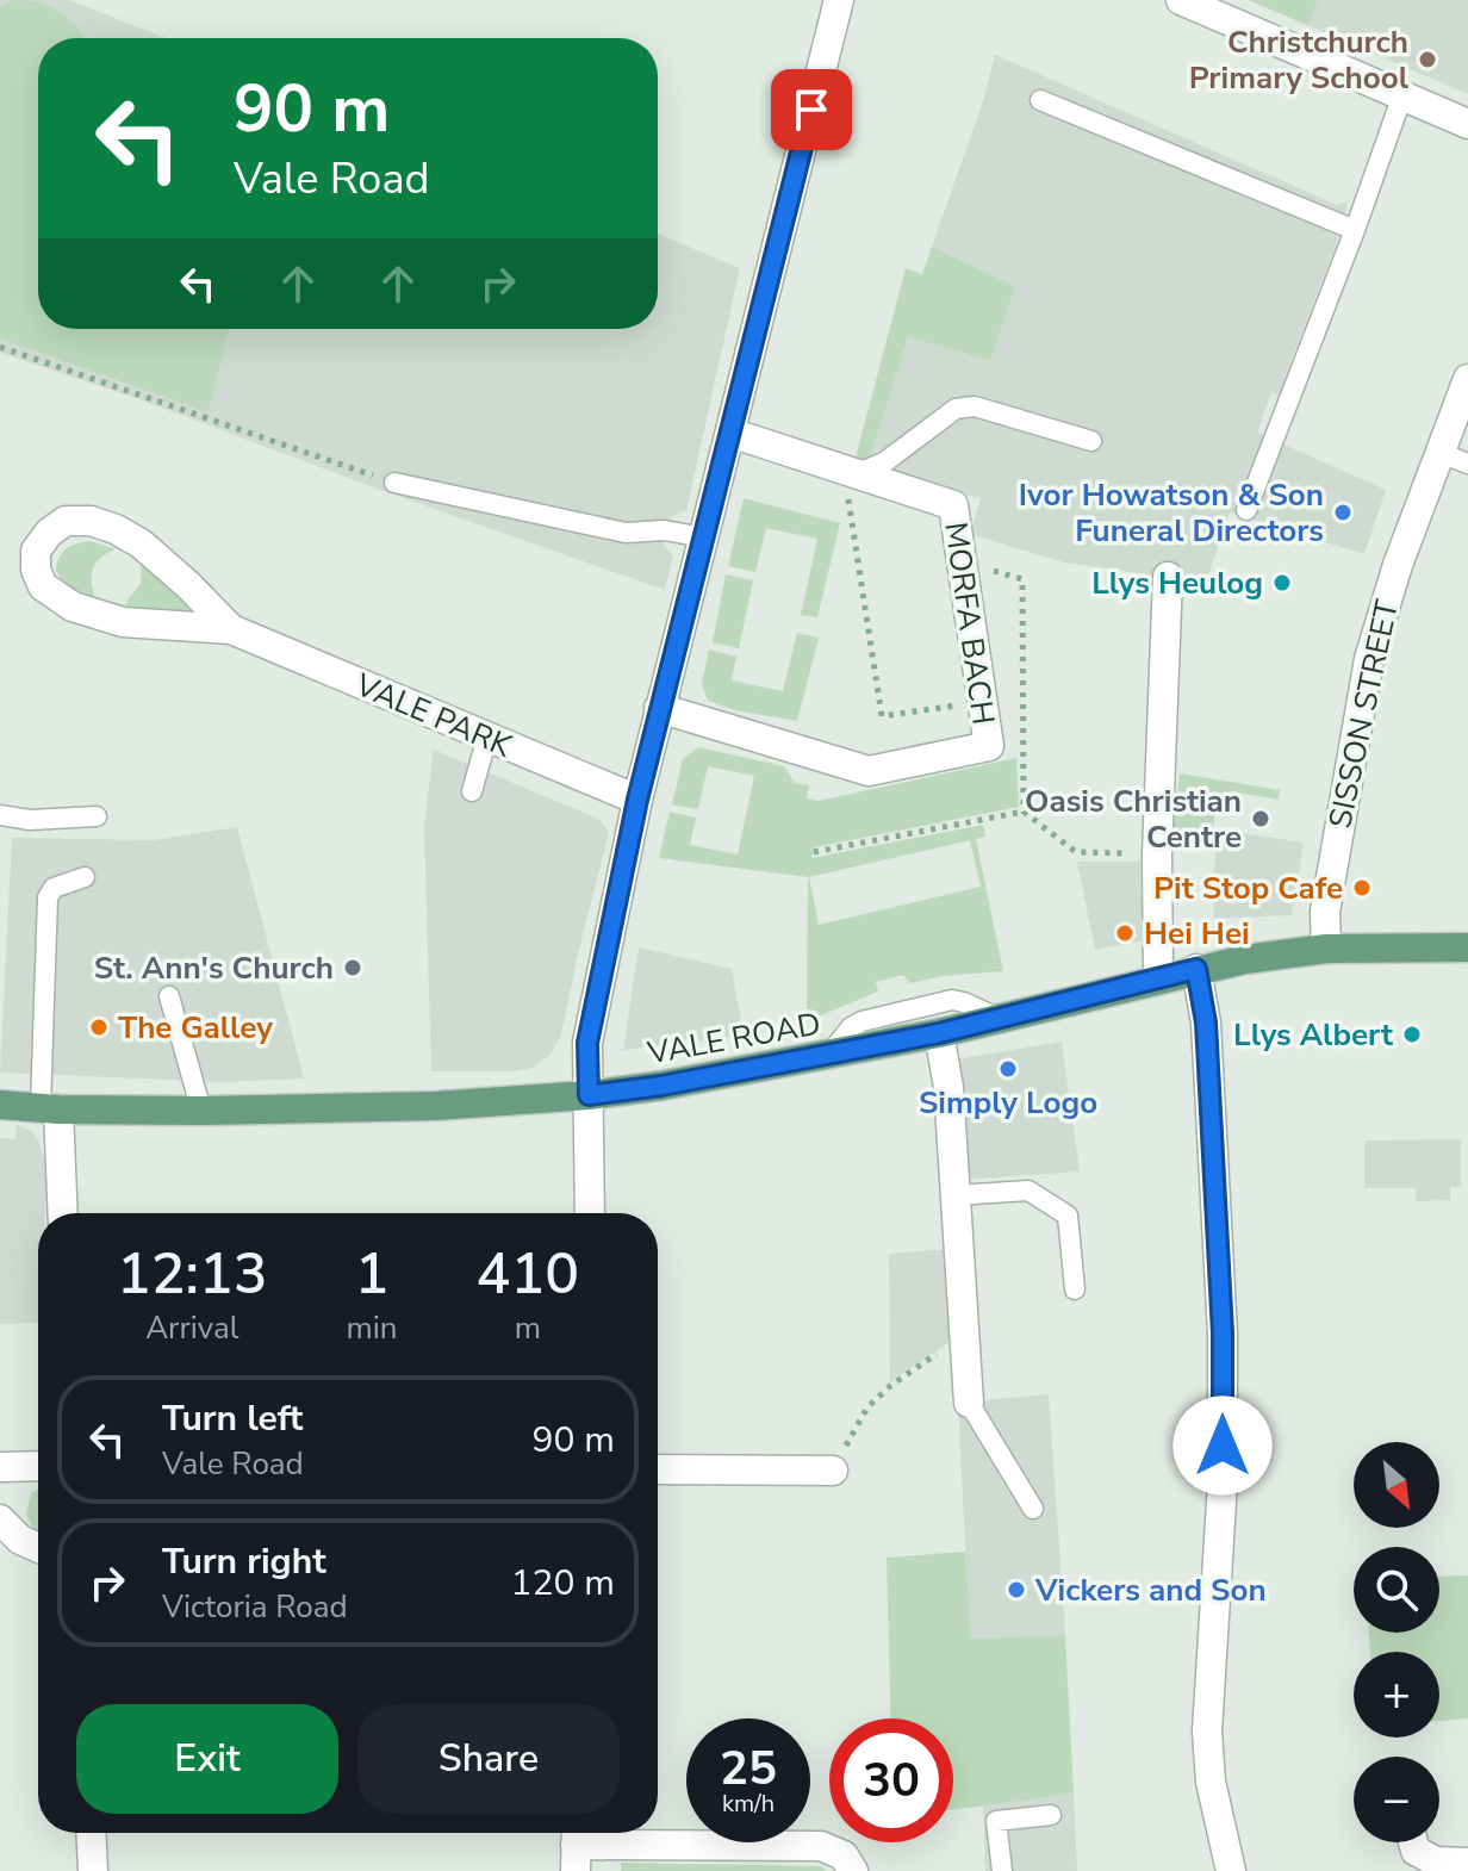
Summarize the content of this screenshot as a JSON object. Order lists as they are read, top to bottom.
{
  "streets": {
    "main road": ["VALE ROAD"],
    "street": ["MORFA BACH", "SISSON STREET", "VALE PARK"]
  },
  "crossings": [
    ["SISSON STREET", "VALE ROAD"]
  ],
  "places": [
    "Christchurch Primary School",
    "Ivor Howatson & Son Funeral Directors",
    "Llys Heulog",
    "Oasis Christian Centre",
    "Pit Stop Cafe",
    "Hei Hei",
    "St. Ann's Church",
    "The Galley",
    "Llys Albert",
    "Simply Logo",
    "Vickers and Son"
  ],
  "north": "bottom right",
  "page": {
    "turn": ["90 m", "Vale Road"],
    "eta": [
      "12:13",
      "Arrival",
      "1",
      "min",
      "410",
      "m"
    ],
    "list": [
      {
        "name": "Turn left",
        "note": "Vale Road",
        "value": "90 m"
      },
      {
        "name": "Turn right",
        "note": "Victoria Road",
        "value": "120 m"
      }
    ],
    "map_buttons": ["+", "−"],
    "buttons": ["Exit", "Share"],
    "speed": "25 km/h",
    "limit": "30"
  }
}
